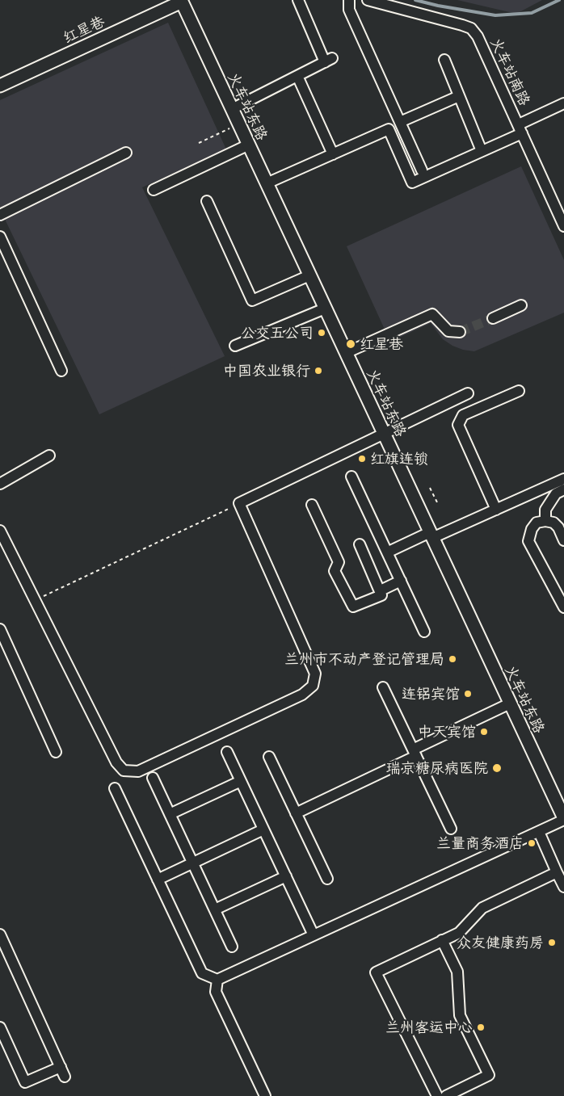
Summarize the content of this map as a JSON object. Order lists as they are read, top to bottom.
{
  "streets": {
    "main road": ["红星巷", "火车站东路"],
    "street": ["火车站南路"]
  },
  "crossings": [
    ["红星巷", "火车站东路"]
  ],
  "places": [
    "公交五公司",
    "红星巷",
    "中国农业银行",
    "红旗连锁",
    "兰州市不动产登记管理局",
    "连铝宾馆",
    "中天宾馆",
    "瑞京糖尿病医院",
    "兰量商务酒店",
    "众友健康药房",
    "兰州客运中心"
  ]
}
